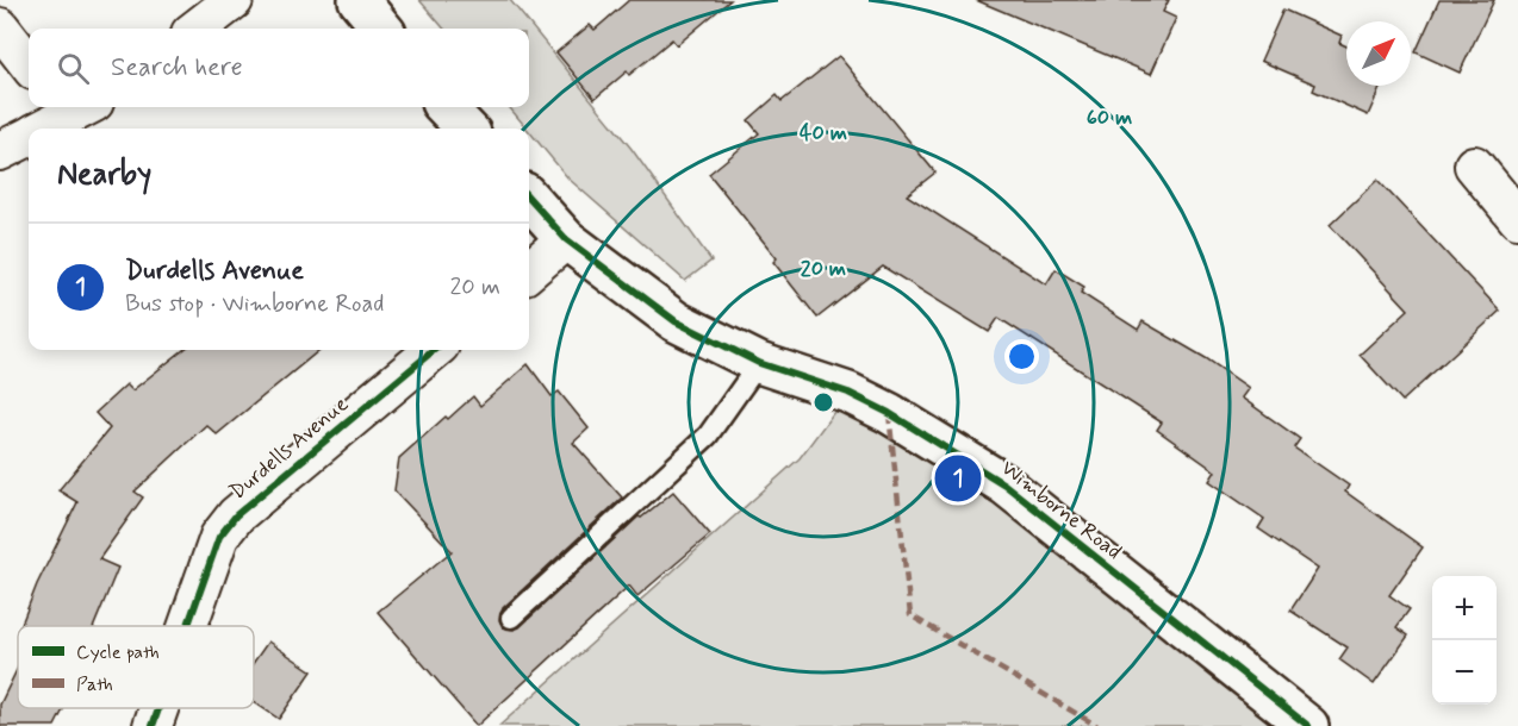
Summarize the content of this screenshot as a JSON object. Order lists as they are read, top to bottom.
{
  "streets": {
    "main road": ["Wimborne Road"],
    "street": ["Durdells Avenue"]
  },
  "legend": ["Cycle path", "Path"],
  "north": "top right",
  "page": {
    "search": "Search here",
    "heading": "Nearby",
    "list": [
      {
        "mark": "1",
        "name": "Durdells Avenue",
        "note": "Bus stop · Wimborne Road",
        "value": "20 m"
      }
    ],
    "pins": "1",
    "map_buttons": ["+", "−"]
  },
  "rings": ["60 m", "40 m", "20 m"]
}
